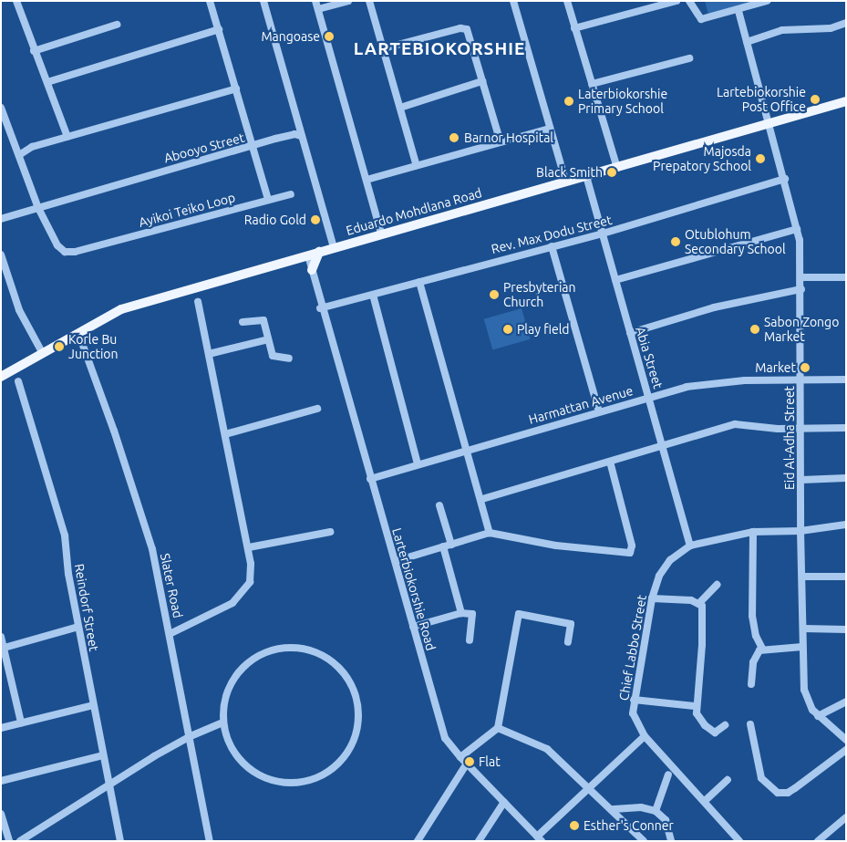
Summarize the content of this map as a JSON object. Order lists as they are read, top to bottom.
{
  "streets": {
    "main road": ["Eduardo Mohdlana Road"],
    "street": [
      "Abooyo Street",
      "Ayikoi Teiko Loop",
      "Rev. Max Dodu Street",
      "Abia Street",
      "Harmattan Avenue",
      "Eid Al-Adha Street",
      "Slater Road",
      "Larterbiokorshie Road",
      "Reindorf Street",
      "Chief Labbo Street"
    ]
  },
  "crossings": [
    ["Abooyo Street", "Ayikoi Teiko Loop"],
    ["Eduardo Mohdlana Road", "Abia Street"],
    ["Eduardo Mohdlana Road", "Eid Al-Adha Street"],
    ["Rev. Max Dodu Street", "Abia Street"],
    ["Rev. Max Dodu Street", "Eid Al-Adha Street"],
    ["Rev. Max Dodu Street", "Larterbiokorshie Road"],
    ["Abia Street", "Harmattan Avenue"],
    ["Abia Street", "Chief Labbo Street"],
    ["Harmattan Avenue", "Eid Al-Adha Street"],
    ["Harmattan Avenue", "Larterbiokorshie Road"],
    ["Eid Al-Adha Street", "Chief Labbo Street"]
  ],
  "districts": ["LARTEBIOKORSHIE"],
  "places": [
    "Mangoase",
    "Lartebiokorshie Post Office",
    "Laterbiokorshie Primary School",
    "Barnor Hospital",
    "Majosda Prepatory School",
    "Black Smith",
    "Radio Gold",
    "Otublohum Secondary School",
    "Presbyterian Church",
    "Play field",
    "Sabon Zongo Market",
    "Korle Bu Junction",
    "Market",
    "Flat",
    "Esther's Conner"
  ]
}
